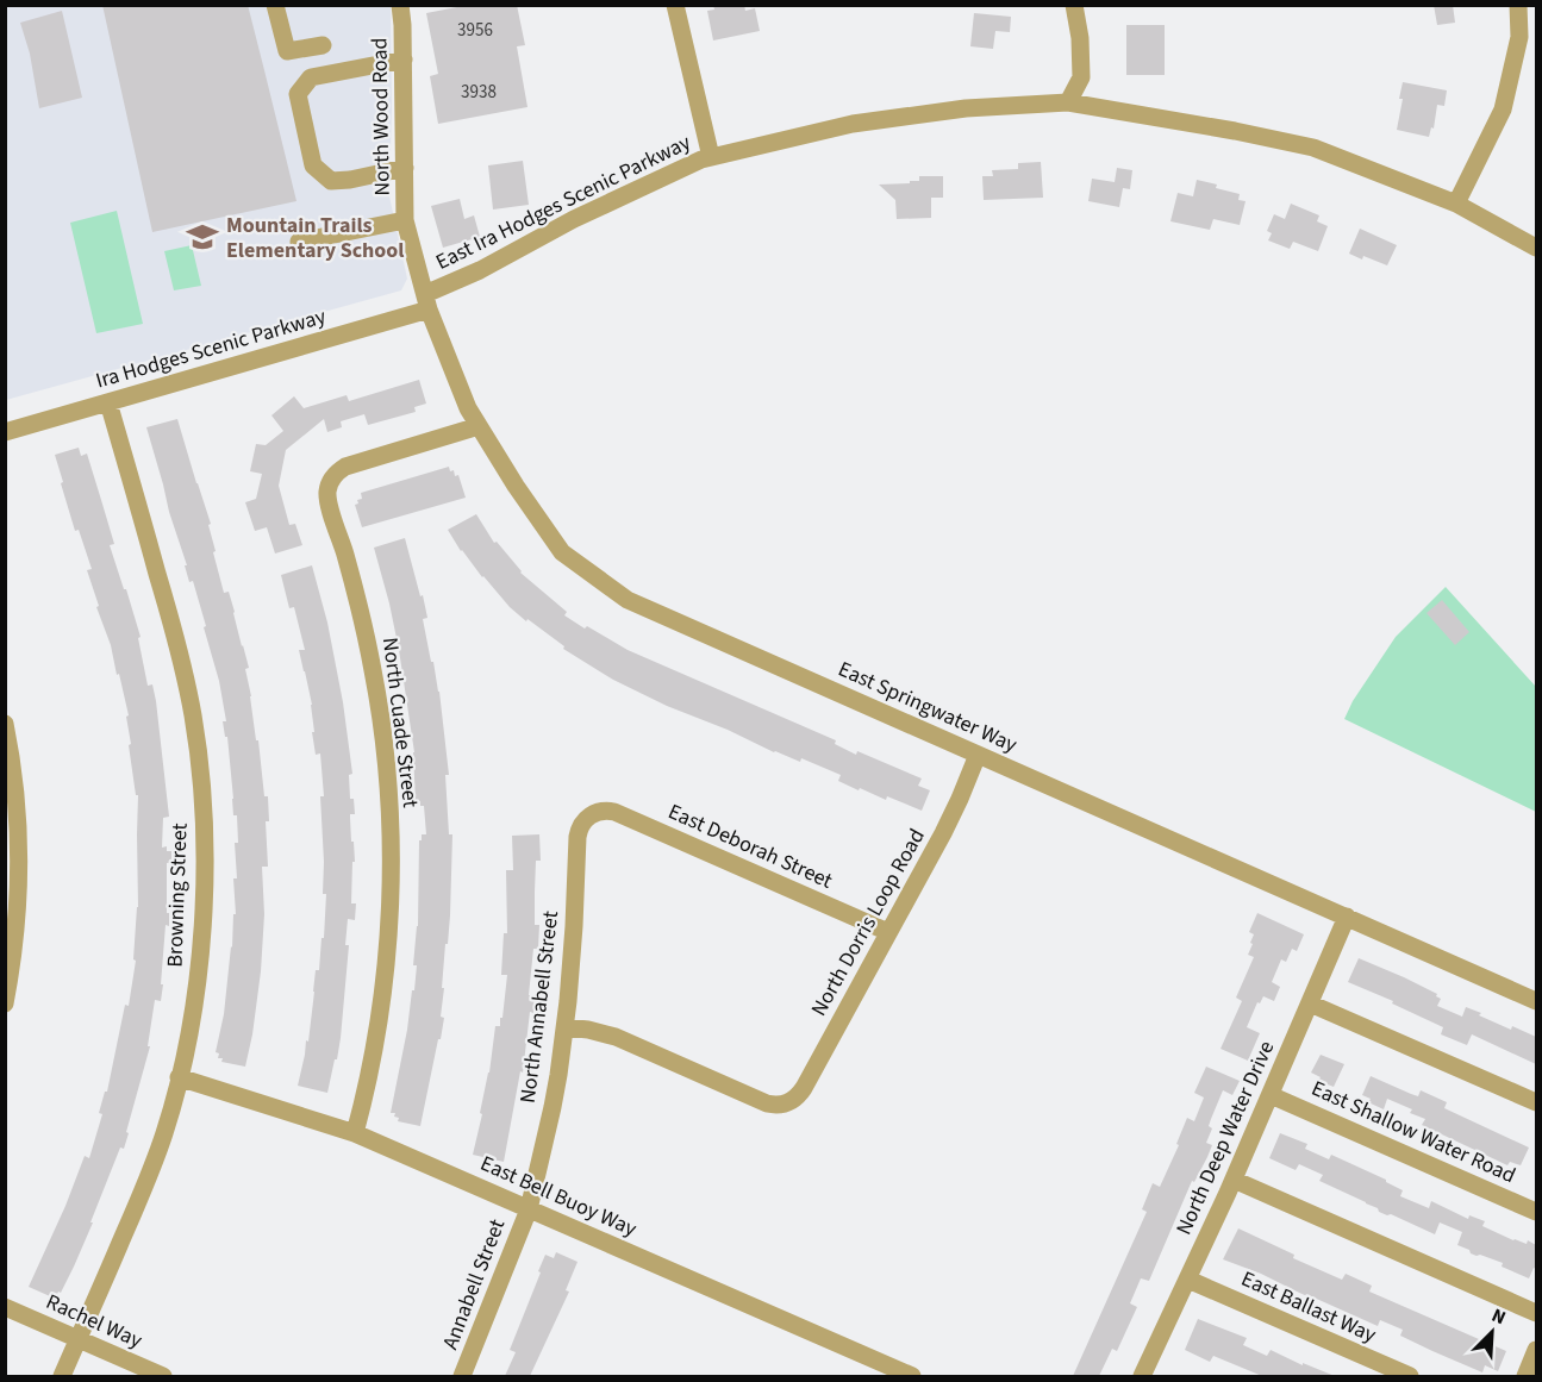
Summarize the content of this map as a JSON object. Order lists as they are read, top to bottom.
{
  "streets": {
    "street": [
      "North Wood Road",
      "East Ira Hodges Scenic Parkway",
      "Ira Hodges Scenic Parkway",
      "East Springwater Way",
      "North Cuade Street",
      "East Deborah Street",
      "Browning Street",
      "North Dorris Loop Road",
      "North Annabell Street",
      "East Shallow Water Road",
      "North Deep Water Drive",
      "East Bell Buoy Way",
      "Annabell Street",
      "East Ballast Way",
      "Rachel Way"
    ]
  },
  "crossings": [
    ["North Wood Road", "East Ira Hodges Scenic Parkway"],
    ["North Wood Road", "Ira Hodges Scenic Parkway"],
    ["North Wood Road", "East Springwater Way"],
    ["East Ira Hodges Scenic Parkway", "Ira Hodges Scenic Parkway"],
    ["East Ira Hodges Scenic Parkway", "East Springwater Way"],
    ["Ira Hodges Scenic Parkway", "East Springwater Way"],
    ["Ira Hodges Scenic Parkway", "Browning Street"],
    ["East Springwater Way", "North Cuade Street"],
    ["East Springwater Way", "North Dorris Loop Road"],
    ["East Springwater Way", "North Deep Water Drive"],
    ["North Cuade Street", "East Bell Buoy Way"],
    ["East Deborah Street", "North Dorris Loop Road"],
    ["East Deborah Street", "North Annabell Street"],
    ["Browning Street", "East Bell Buoy Way"],
    ["Browning Street", "Rachel Way"],
    ["North Dorris Loop Road", "North Annabell Street"],
    ["North Annabell Street", "East Bell Buoy Way"],
    ["North Annabell Street", "Annabell Street"],
    ["East Shallow Water Road", "North Deep Water Drive"],
    ["North Deep Water Drive", "East Ballast Way"],
    ["East Bell Buoy Way", "Annabell Street"]
  ],
  "places": {
    "school or university": ["Mountain Trails Elementary School"]
  },
  "house_numbers": ["3956", "3938"],
  "north": "top right"
}
